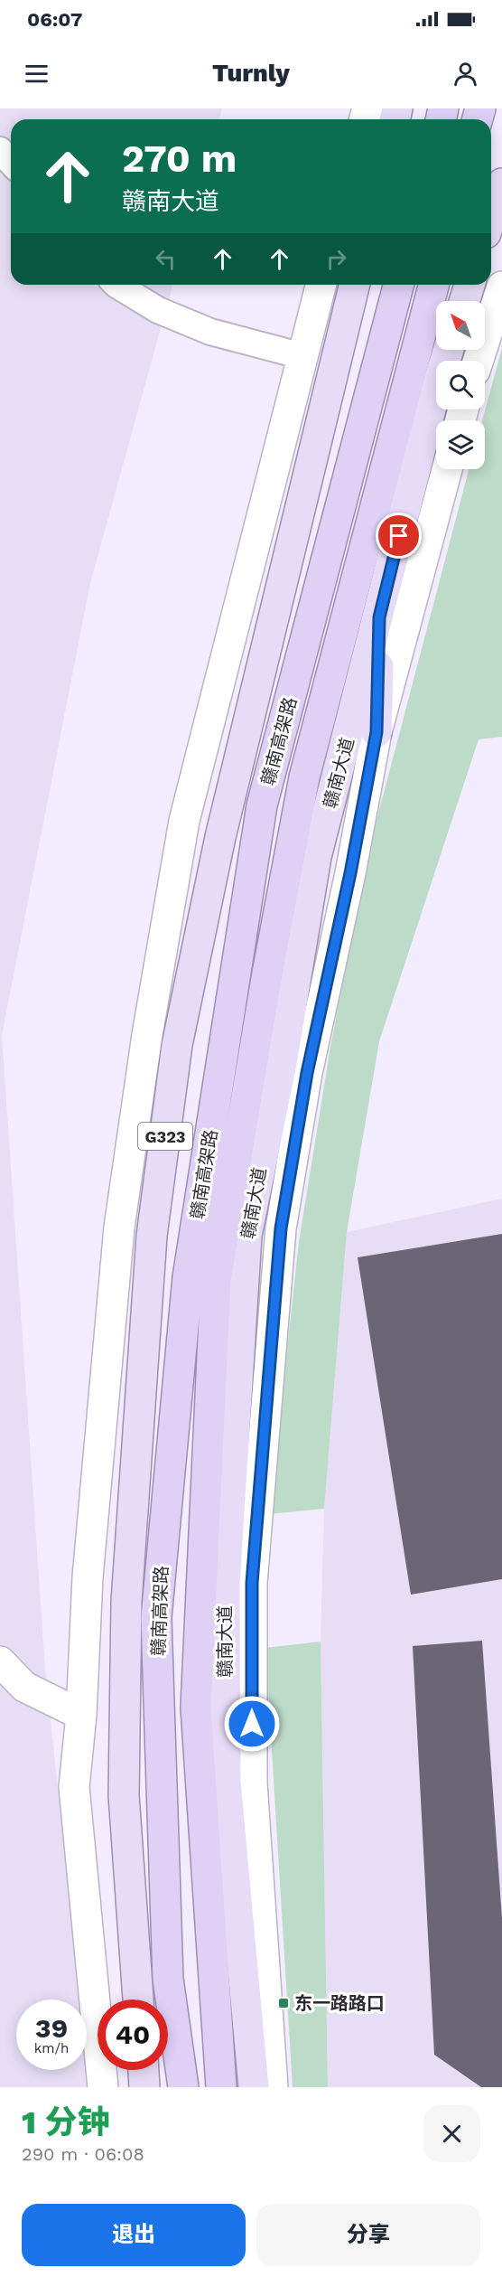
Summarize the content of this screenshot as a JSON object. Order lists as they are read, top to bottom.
{
  "streets": {
    "highway": ["赣南高架路"],
    "main road": ["赣南大道", "G323"]
  },
  "places": {
    "transit": ["东一路路口"]
  },
  "north": "top left",
  "page": {
    "status": "06:07",
    "header": "Turnly",
    "turn": ["270 m", "赣南大道"],
    "speed": "39 km/h",
    "limit": "40",
    "heading": ["1 分钟", "290 m · 06:08"],
    "buttons": ["退出", "分享"]
  }
}
